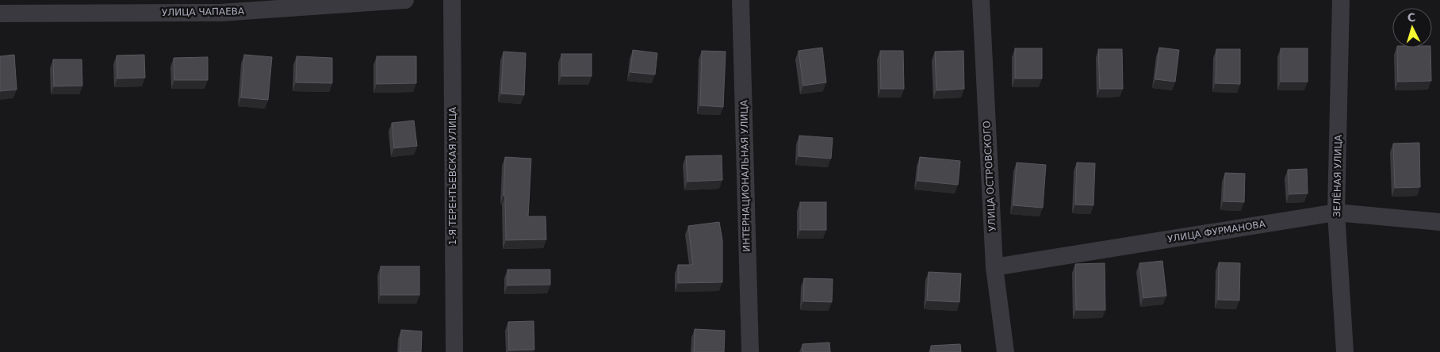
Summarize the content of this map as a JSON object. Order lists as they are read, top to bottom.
{
  "streets": {
    "street": [
      "УЛИЦА ЧАПАЕВА",
      "1-Я ТЕРЕНТЬЕВСКАЯ УЛИЦА",
      "ИНТЕРНАЦИОНАЛЬНАЯ УЛИЦА",
      "УЛИЦА ОСТРОВСКОГО",
      "ЗЕЛЁНАЯ УЛИЦА",
      "УЛИЦА ФУРМАНОВА"
    ]
  },
  "crossings": [
    ["УЛИЦА ОСТРОВСКОГО", "УЛИЦА ФУРМАНОВА"],
    ["ЗЕЛЁНАЯ УЛИЦА", "УЛИЦА ФУРМАНОВА"]
  ],
  "north": "top"
}
